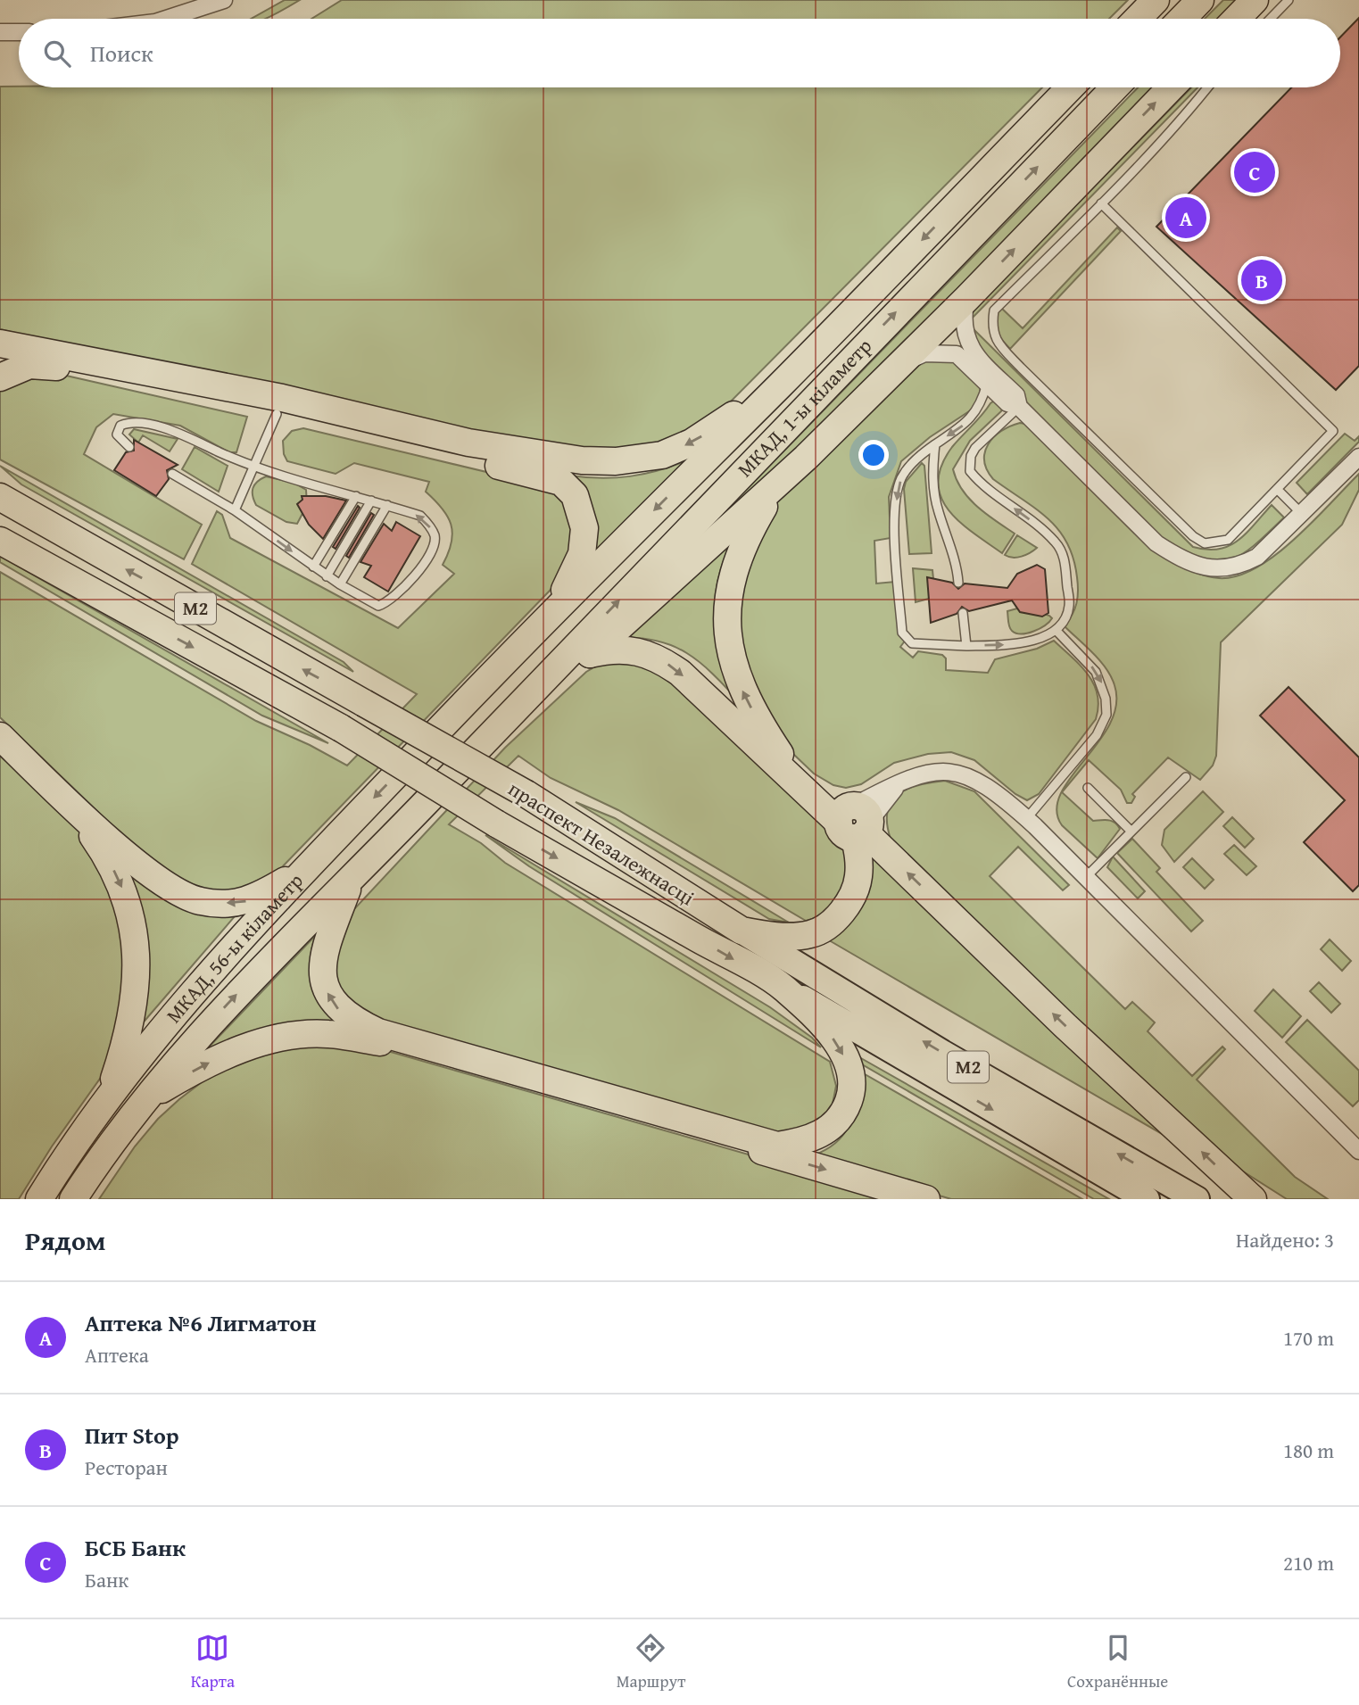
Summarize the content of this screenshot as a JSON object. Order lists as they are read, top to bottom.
{
  "streets": {
    "highway": [
      "МКАД, 1-ы кіламетр",
      "М2",
      "праспект Незалежнасці",
      "МКАД, 56-ы кіламетр"
    ]
  },
  "crossings": [
    ["МКАД, 1-ы кіламетр", "МКАД, 56-ы кіламетр"]
  ],
  "page": {
    "search": "Поиск",
    "pins": ["C", "A", "B"],
    "heading": ["Рядом", "Найдено: 3"],
    "list": [
      {
        "mark": "A",
        "name": "Аптека №6 Лигматон",
        "note": "Аптека",
        "value": "170 m"
      },
      {
        "mark": "B",
        "name": "Пит Stop",
        "note": "Ресторан",
        "value": "180 m"
      },
      {
        "mark": "C",
        "name": "БСБ Банк",
        "note": "Банк",
        "value": "210 m"
      }
    ],
    "nav": ["Карта", "Маршрут", "Сохранённые"]
  }
}
